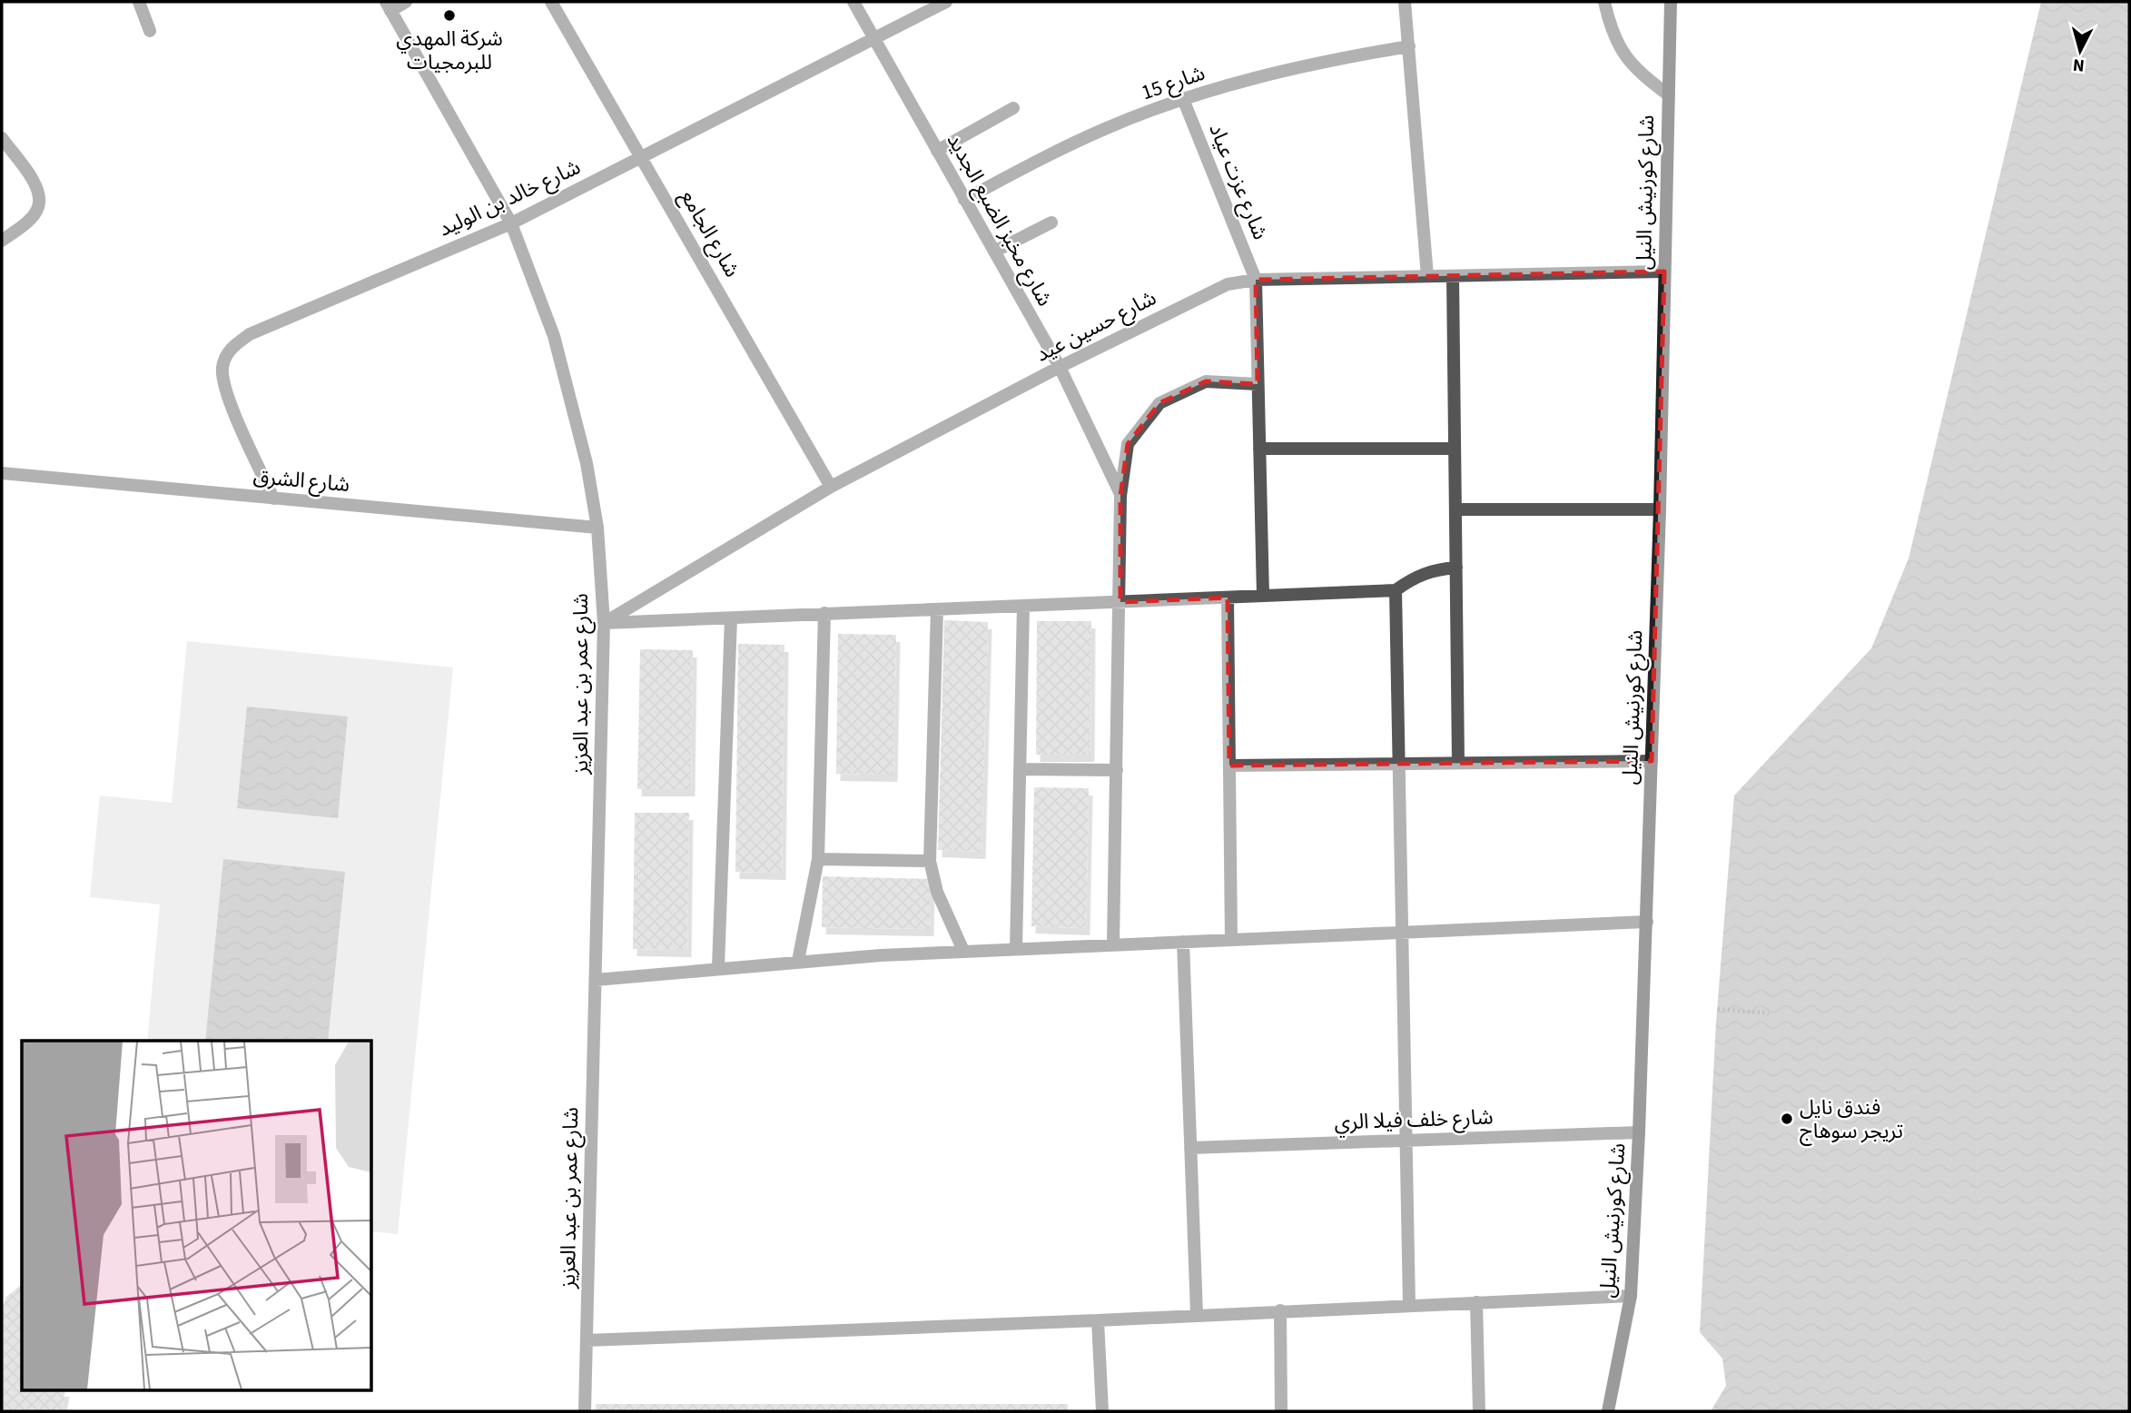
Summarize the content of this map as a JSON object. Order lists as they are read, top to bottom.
{
  "streets": {
    "main road": ["شارع كورنيش النيل"],
    "street": [
      "شارع 15",
      "شارع عزت عياد",
      "شارع خالد بن الوليد",
      "شارع مخبز الضبع الجديد",
      "شارع الجامع",
      "شارع حسين عيد",
      "شارع الشرق",
      "شارع عمر بن عبد العزيز",
      "شارع خلف فيلا الري"
    ]
  },
  "crossings": [
    ["شارع 15", "شارع عزت عياد"],
    ["شارع 15", "شارع مخبز الضبع الجديد"],
    ["شارع عزت عياد", "شارع حسين عيد"],
    ["شارع كورنيش النيل", "شارع حسين عيد"],
    ["شارع كورنيش النيل", "شارع خلف فيلا الري"],
    ["شارع خالد بن الوليد", "شارع مخبز الضبع الجديد"],
    ["شارع خالد بن الوليد", "شارع الجامع"],
    ["شارع خالد بن الوليد", "شارع الشرق"],
    ["شارع خالد بن الوليد", "شارع عمر بن عبد العزيز"],
    ["شارع مخبز الضبع الجديد", "شارع حسين عيد"],
    ["شارع الجامع", "شارع حسين عيد"],
    ["شارع حسين عيد", "شارع عمر بن عبد العزيز"],
    ["شارع الشرق", "شارع عمر بن عبد العزيز"]
  ],
  "places": ["شركة المهدي للبرمجيات", "فندق نايل تريجر سوهاج"],
  "north": "bottom"
}
